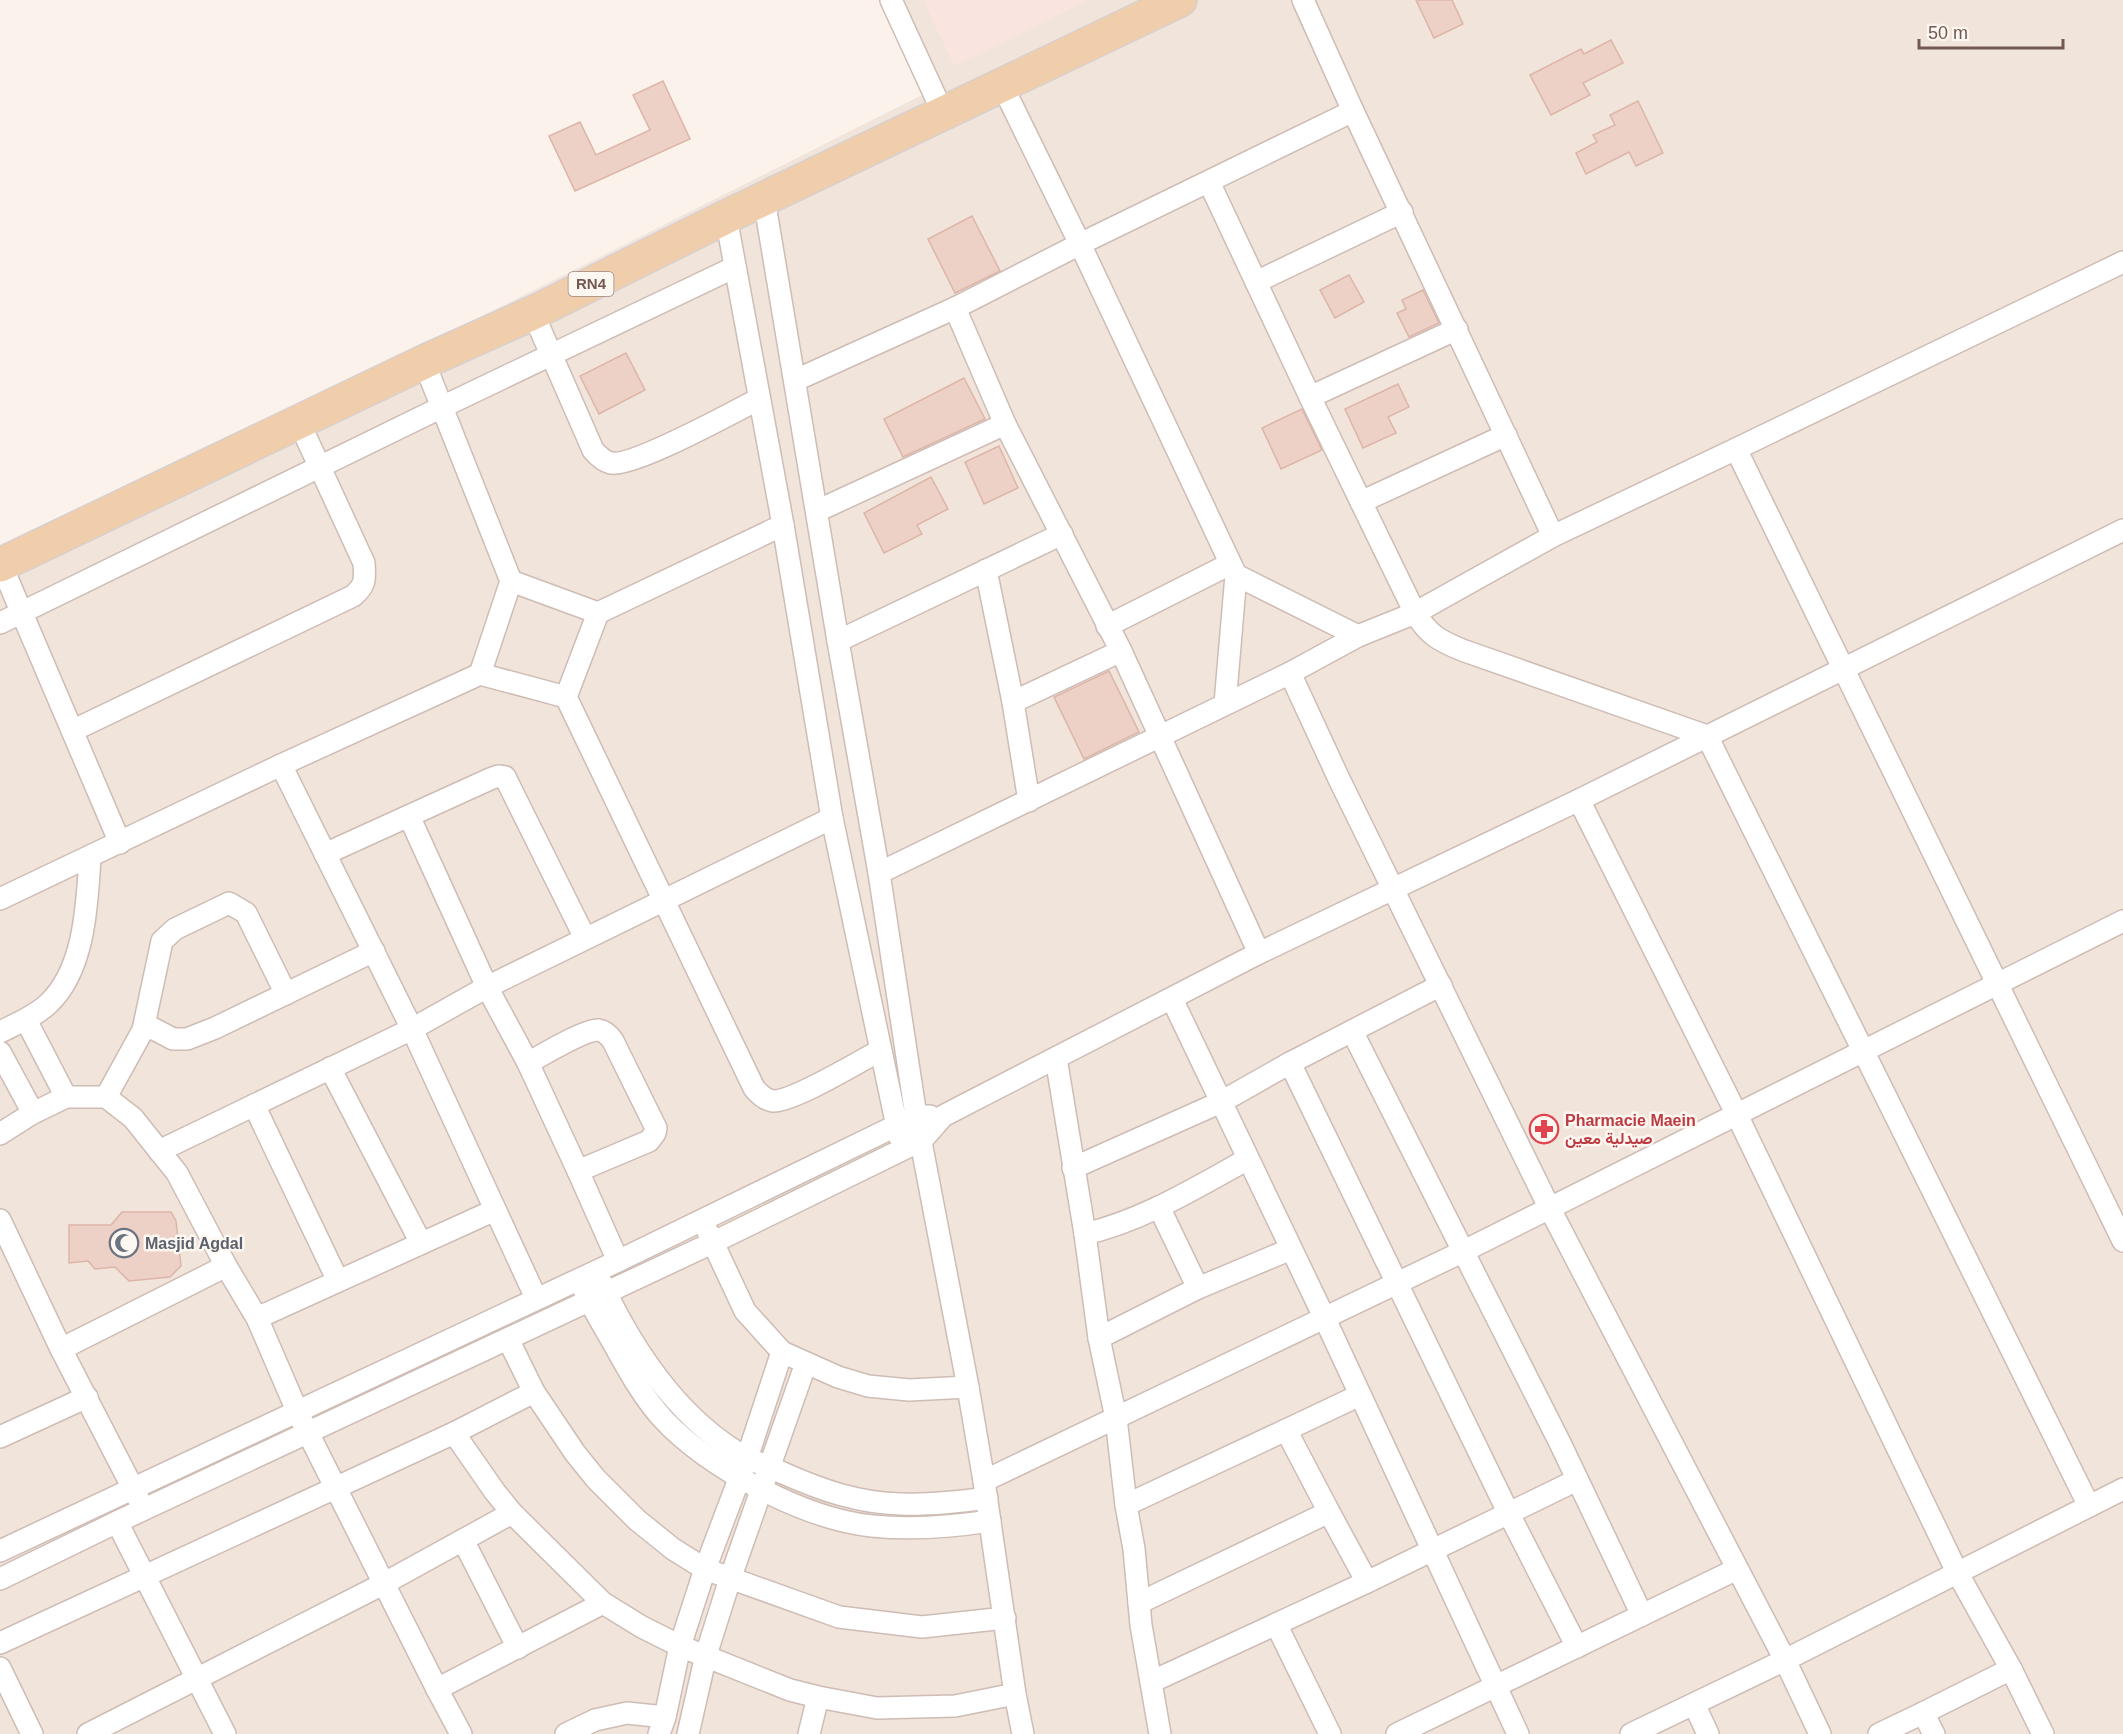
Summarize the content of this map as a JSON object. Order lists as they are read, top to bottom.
{
  "streets": {
    "main road": ["RN4"]
  },
  "places": {
    "pharmacy": ["Pharmacie Maein صيدلية معين"],
    "mosque": ["Masjid Agdal"]
  },
  "scale_bar": "50 m"
}
